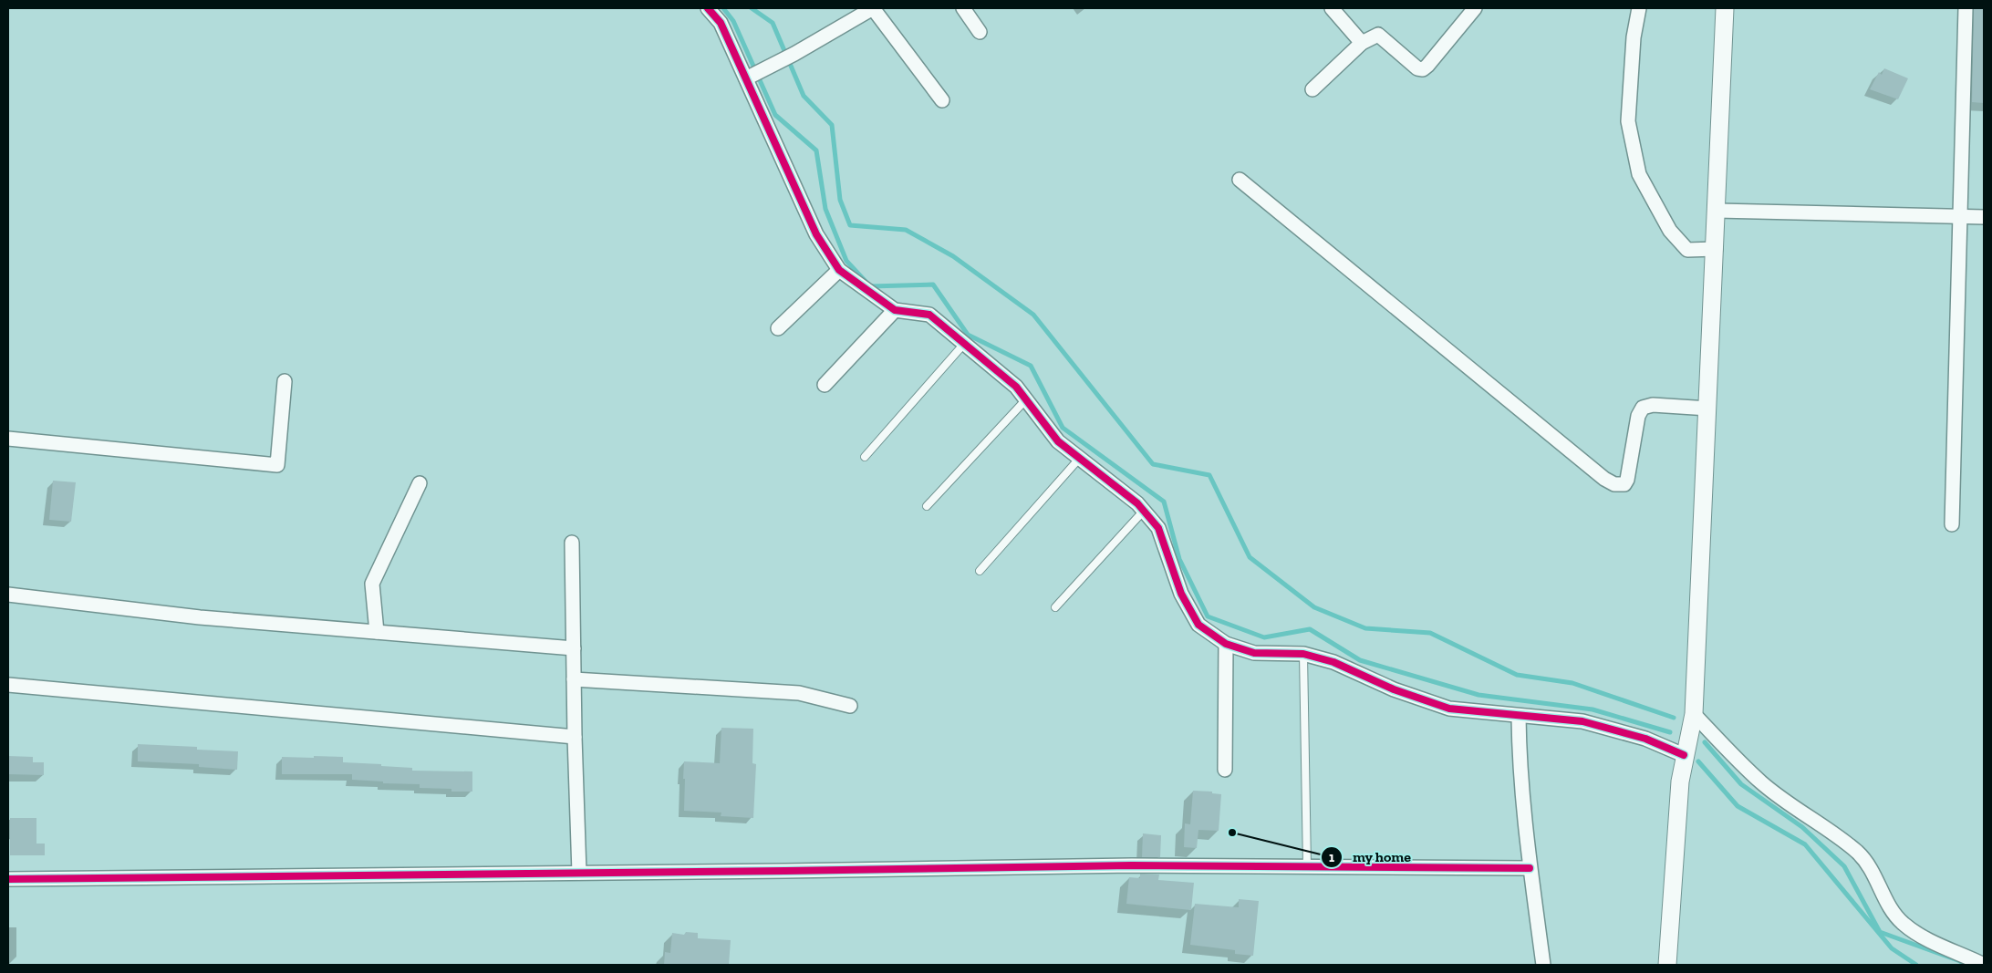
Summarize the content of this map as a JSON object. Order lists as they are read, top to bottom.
{
  "places": ["my home"]
}
